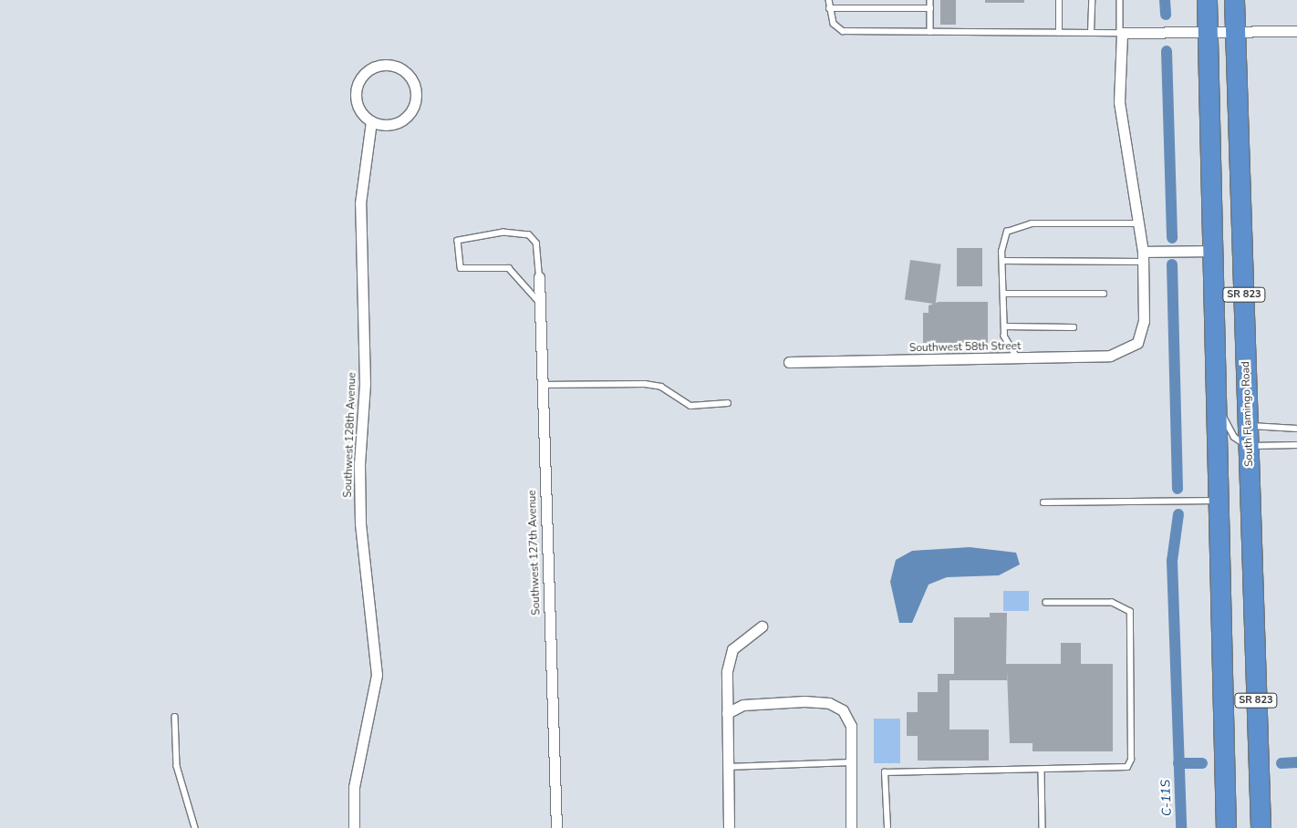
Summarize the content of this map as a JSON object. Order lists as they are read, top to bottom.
{
  "streets": {
    "highway": ["SR 823", "South Flamingo Road"],
    "street": ["Southwest 58th Street", "Southwest 128th Avenue", "Southwest 127th Avenue"]
  },
  "water": ["C-11S"]
}
